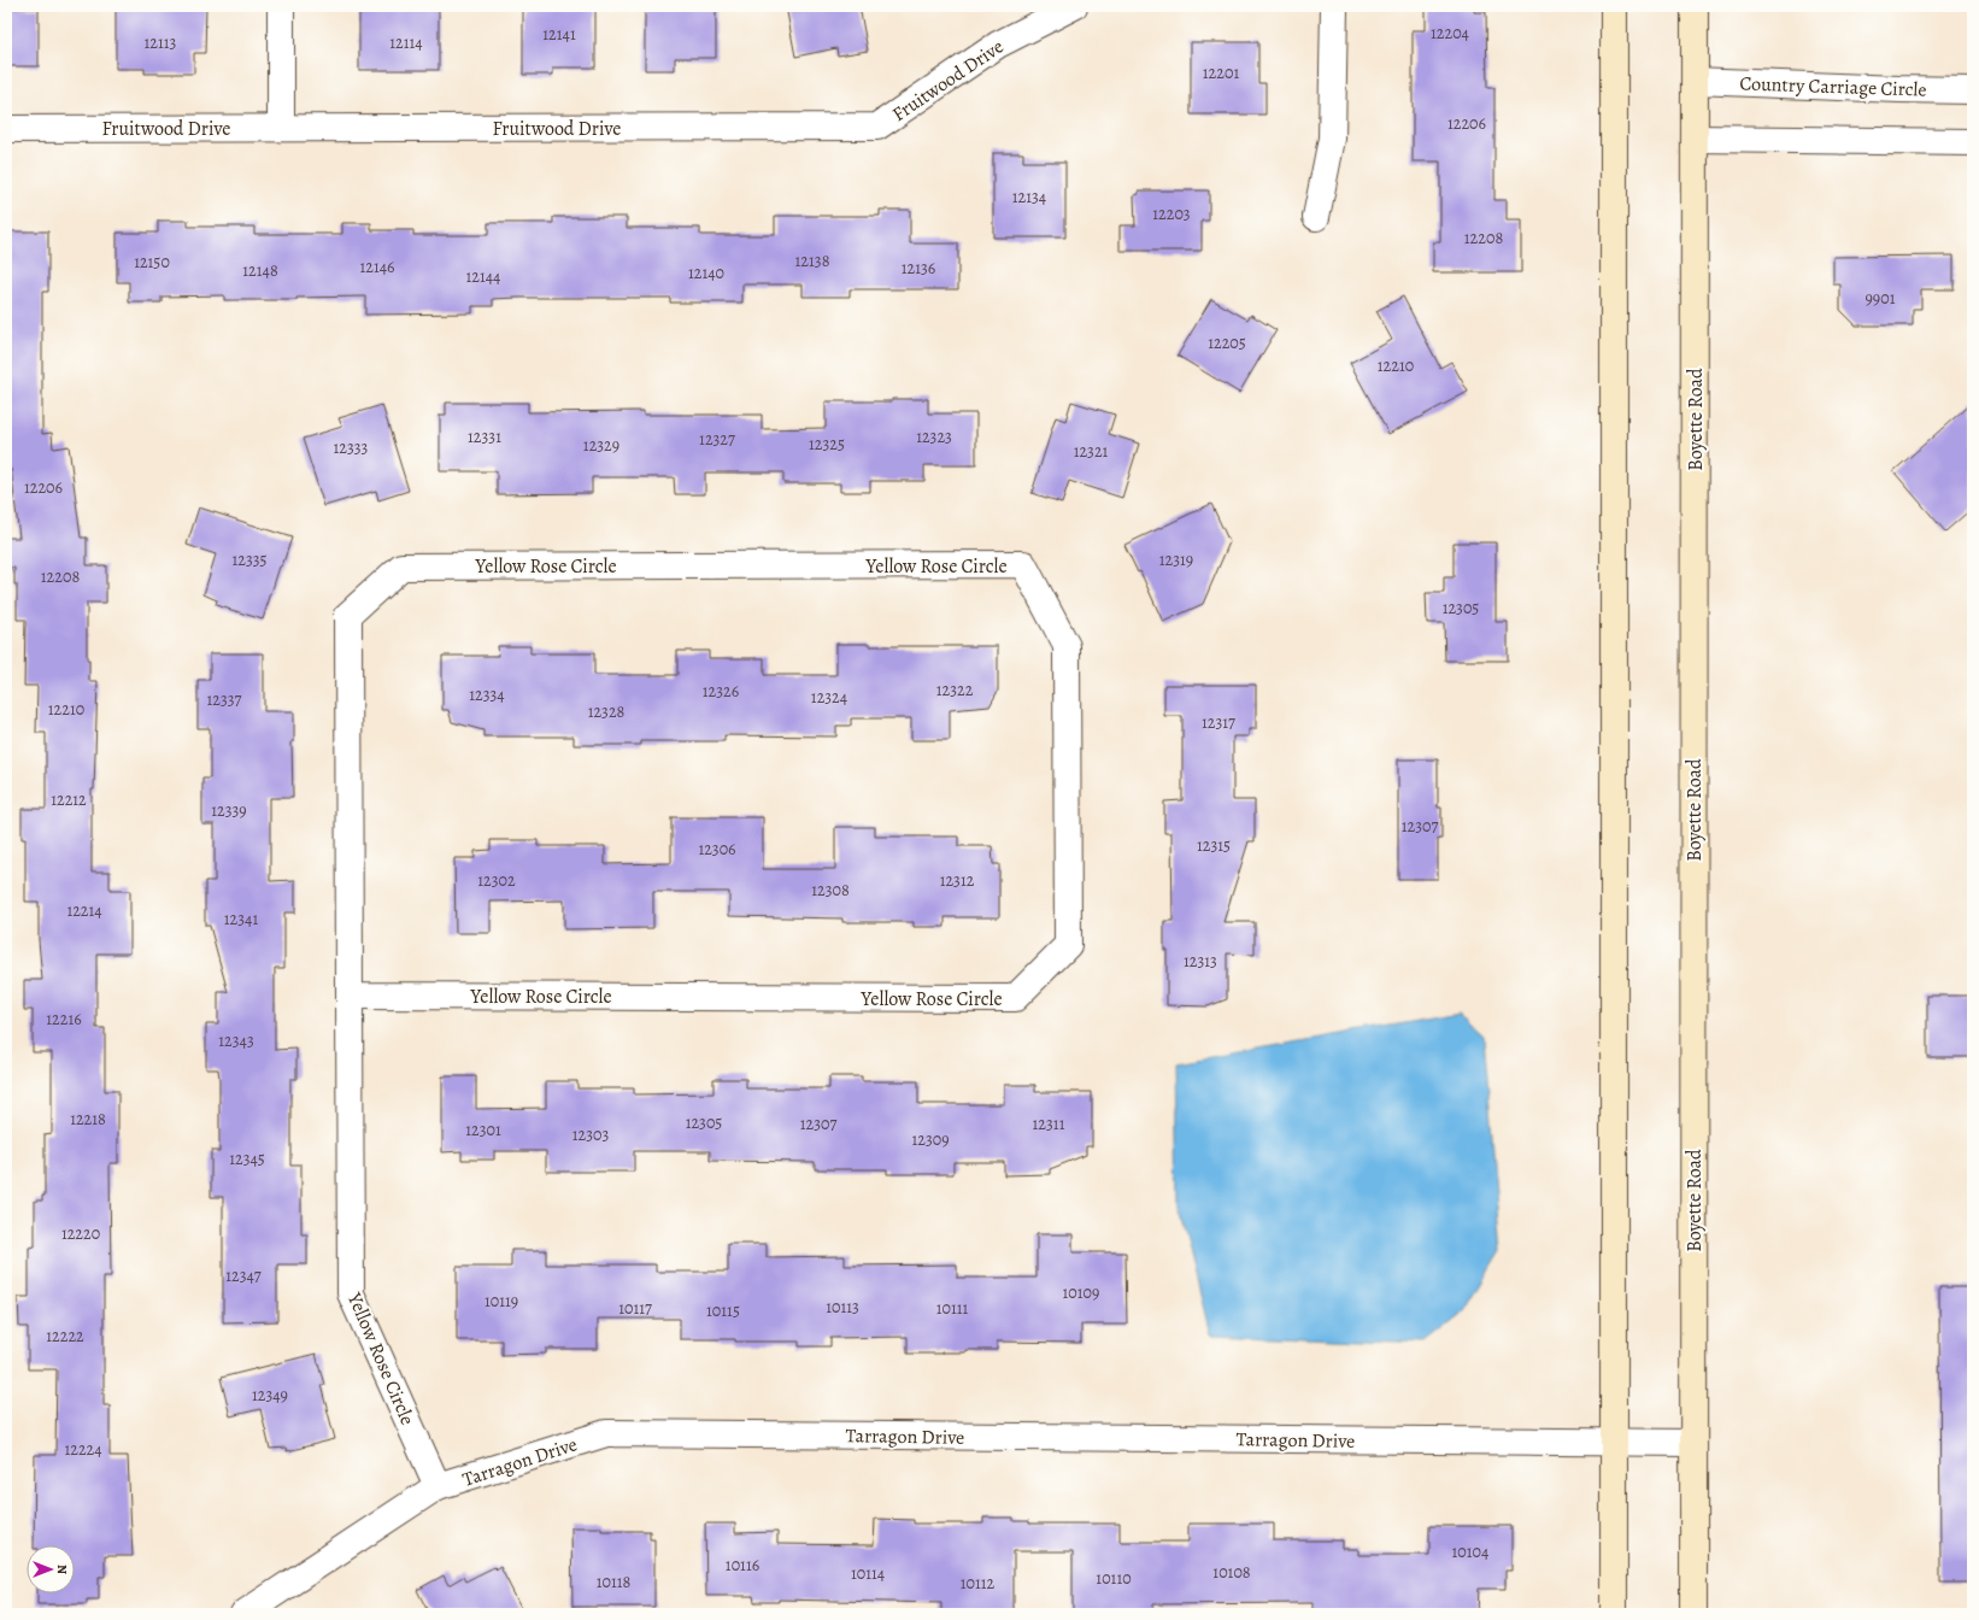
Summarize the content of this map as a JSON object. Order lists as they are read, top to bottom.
{
  "streets": {
    "main road": ["Boyette Road"],
    "street": [
      "Fruitwood Drive",
      "Country Carriage Circle",
      "Yellow Rose Circle",
      "Tarragon Drive"
    ]
  },
  "crossings": [
    ["Country Carriage Circle", "Boyette Road"],
    ["Boyette Road", "Tarragon Drive"],
    ["Yellow Rose Circle", "Tarragon Drive"]
  ],
  "house_numbers": [
    "12204",
    "12141",
    "12113",
    "12114",
    "12201",
    "12206",
    "12134",
    "12203",
    "12208",
    "12138",
    "12150",
    "12146",
    "12136",
    "12148",
    "12140",
    "12144",
    "9901",
    "12205",
    "12210",
    "12331",
    "12323",
    "12327",
    "12325",
    "12329",
    "12333",
    "12321",
    "12206",
    "12335",
    "12319",
    "12208",
    "12305",
    "12322",
    "12326",
    "12334",
    "12324",
    "12337",
    "12210",
    "12328",
    "12317",
    "12212",
    "12339",
    "12307",
    "12315",
    "12306",
    "12302",
    "12312",
    "12308",
    "12214",
    "12341",
    "12313",
    "12216",
    "12343",
    "12218",
    "12305",
    "12307",
    "12311",
    "12301",
    "12303",
    "12309",
    "12345",
    "12220",
    "12347",
    "10109",
    "10119",
    "10113",
    "10117",
    "10111",
    "10115",
    "12222",
    "12349",
    "12224",
    "10104",
    "10116",
    "10108",
    "10114",
    "10110",
    "10118",
    "10112"
  ],
  "north": "right"
}
